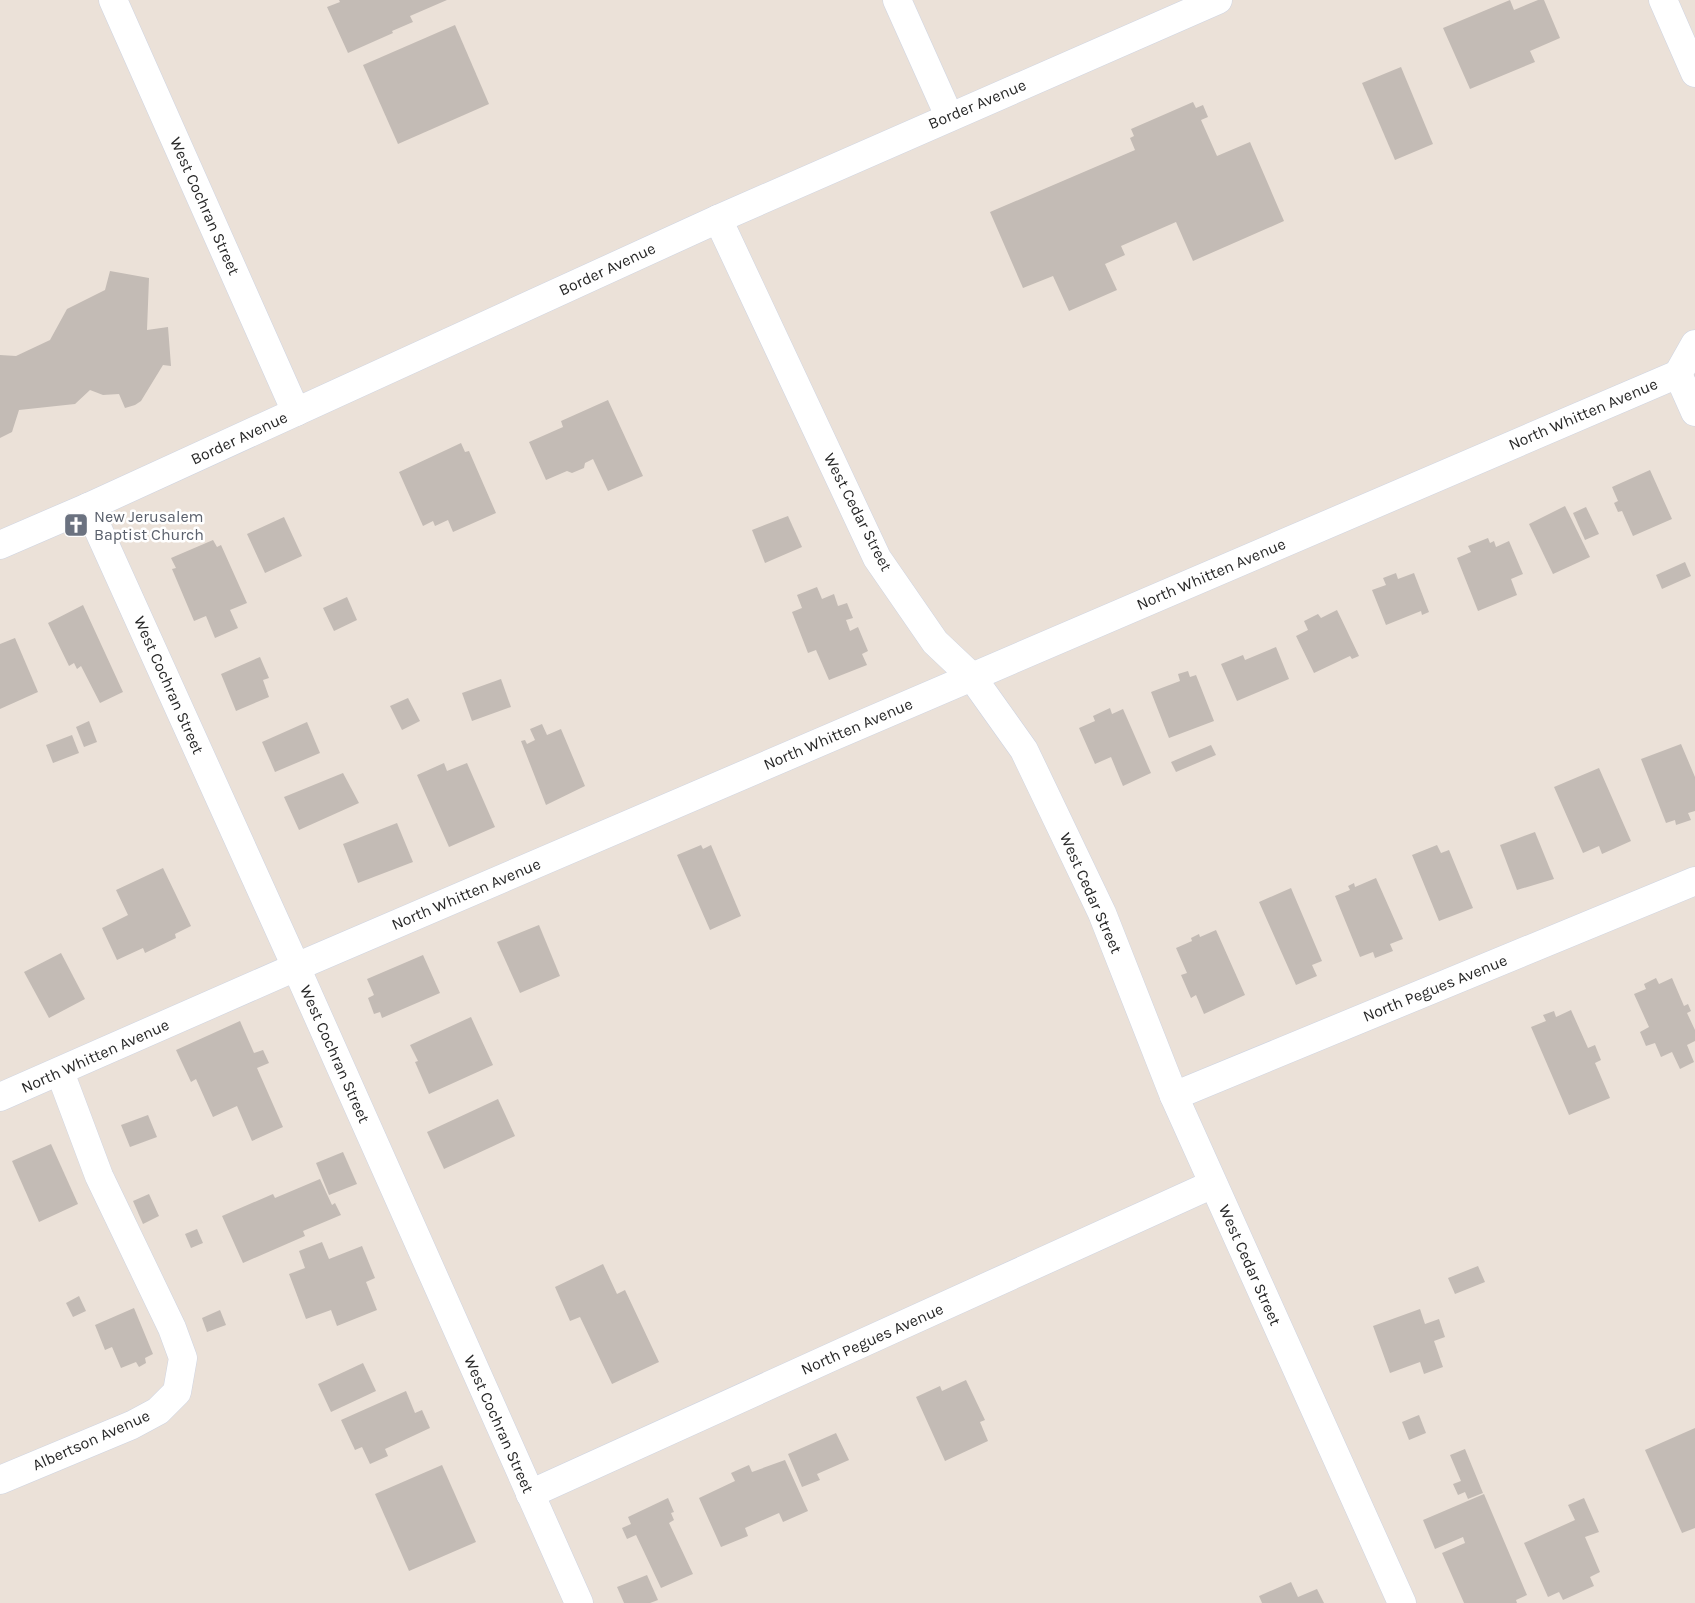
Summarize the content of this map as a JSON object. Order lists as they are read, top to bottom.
{
  "streets": {
    "street": [
      "Border Avenue",
      "West Cochran Street",
      "North Whitten Avenue",
      "West Cedar Street",
      "North Pegues Avenue",
      "Albertson Avenue"
    ]
  },
  "crossings": [
    ["Border Avenue", "West Cochran Street"],
    ["Border Avenue", "West Cedar Street"],
    ["West Cochran Street", "North Whitten Avenue"],
    ["West Cochran Street", "North Pegues Avenue"],
    ["North Whitten Avenue", "West Cedar Street"],
    ["North Whitten Avenue", "Albertson Avenue"],
    ["West Cedar Street", "North Pegues Avenue"]
  ],
  "places": {
    "church": ["New Jerusalem Baptist Church"]
  }
}
